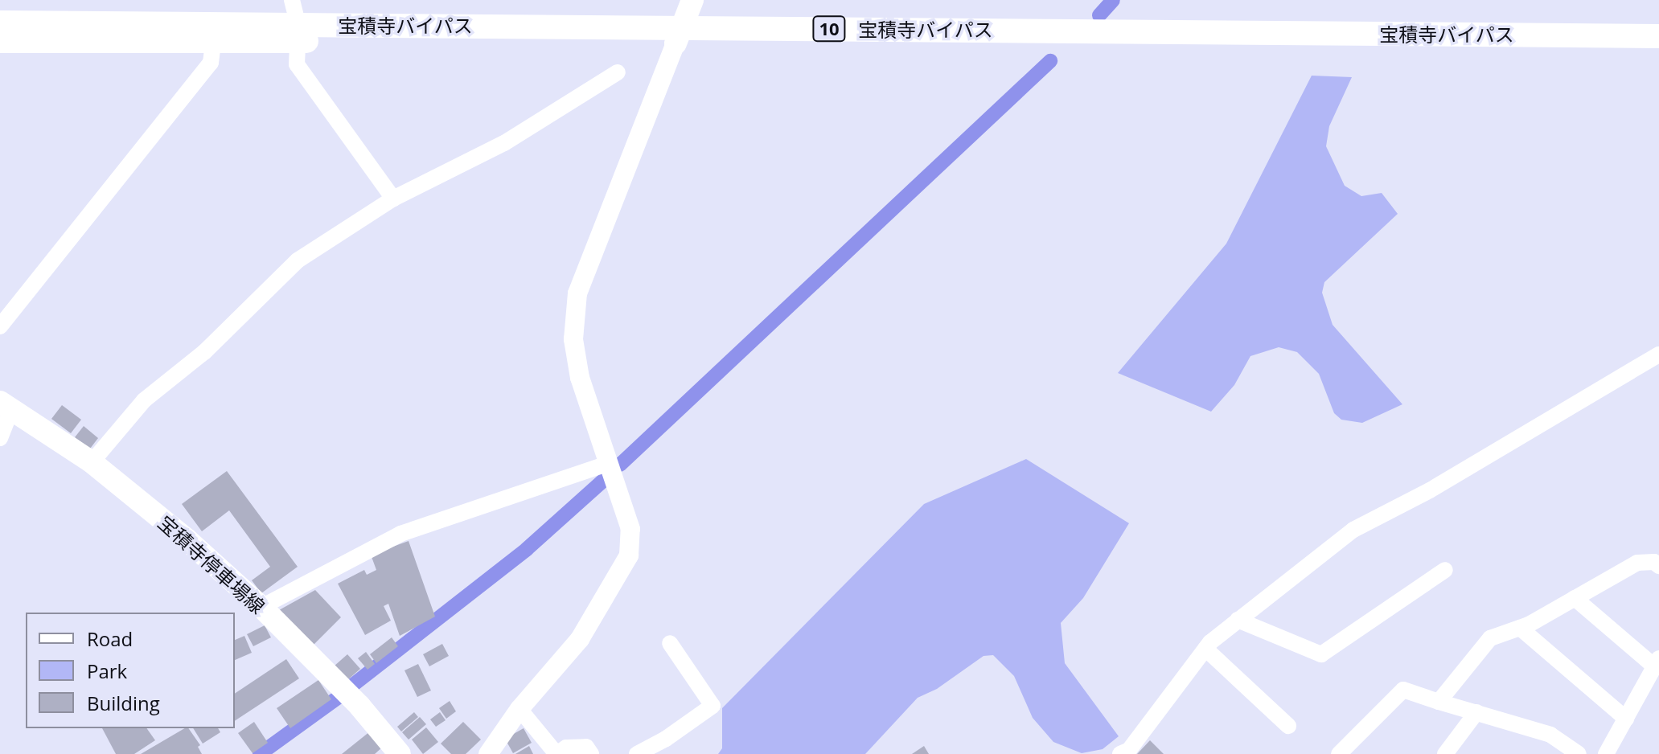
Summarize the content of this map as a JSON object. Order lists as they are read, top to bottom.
{
  "streets": {
    "main road": ["宝積寺バイパス", "10", "宝積寺停車場線"]
  },
  "legend": ["Road", "Park", "Building"]
}
